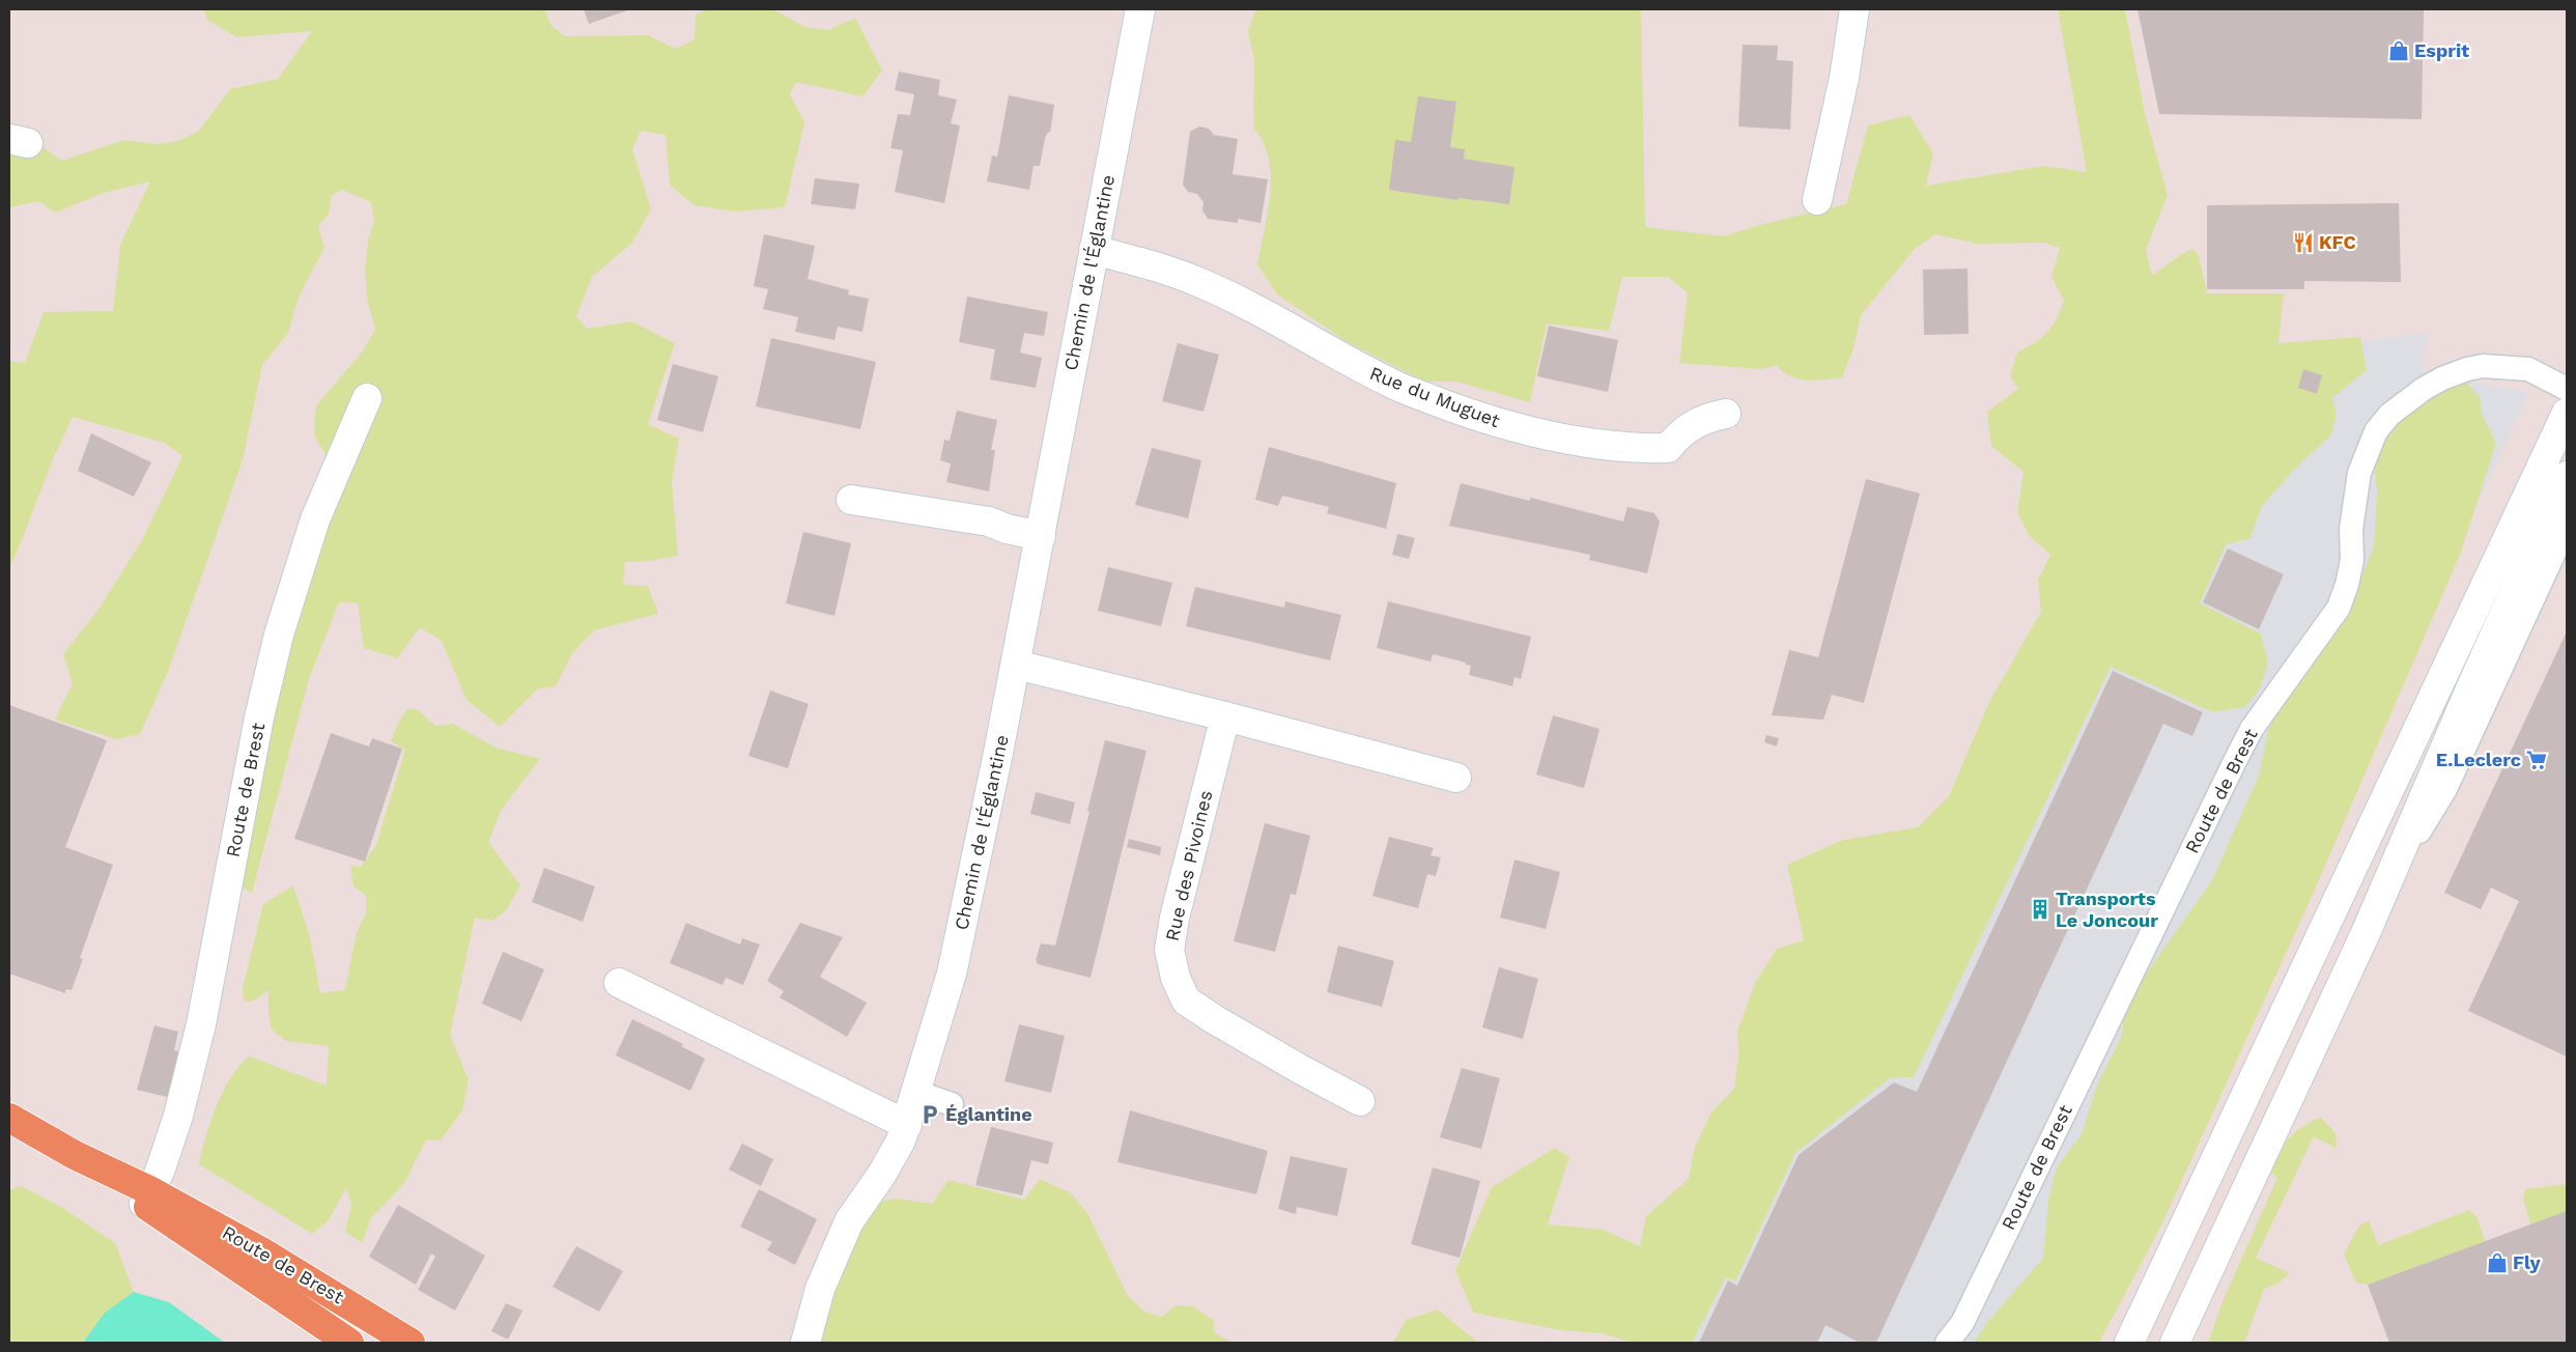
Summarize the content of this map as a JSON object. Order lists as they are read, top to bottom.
{
  "streets": {
    "main road": ["Route de Brest"],
    "street": ["Chemin de l'Églantine", "Rue du Muguet", "Rue des Pivoines"]
  },
  "crossings": [
    ["Chemin de l'Églantine", "Rue du Muguet"]
  ],
  "places": {
    "shop": ["Esprit", "Fly"],
    "restaurant": ["KFC"],
    "supermarket": ["E.Leclerc"],
    "building": ["Transports Le Joncour"],
    "parking": ["Églantine"]
  }
}
